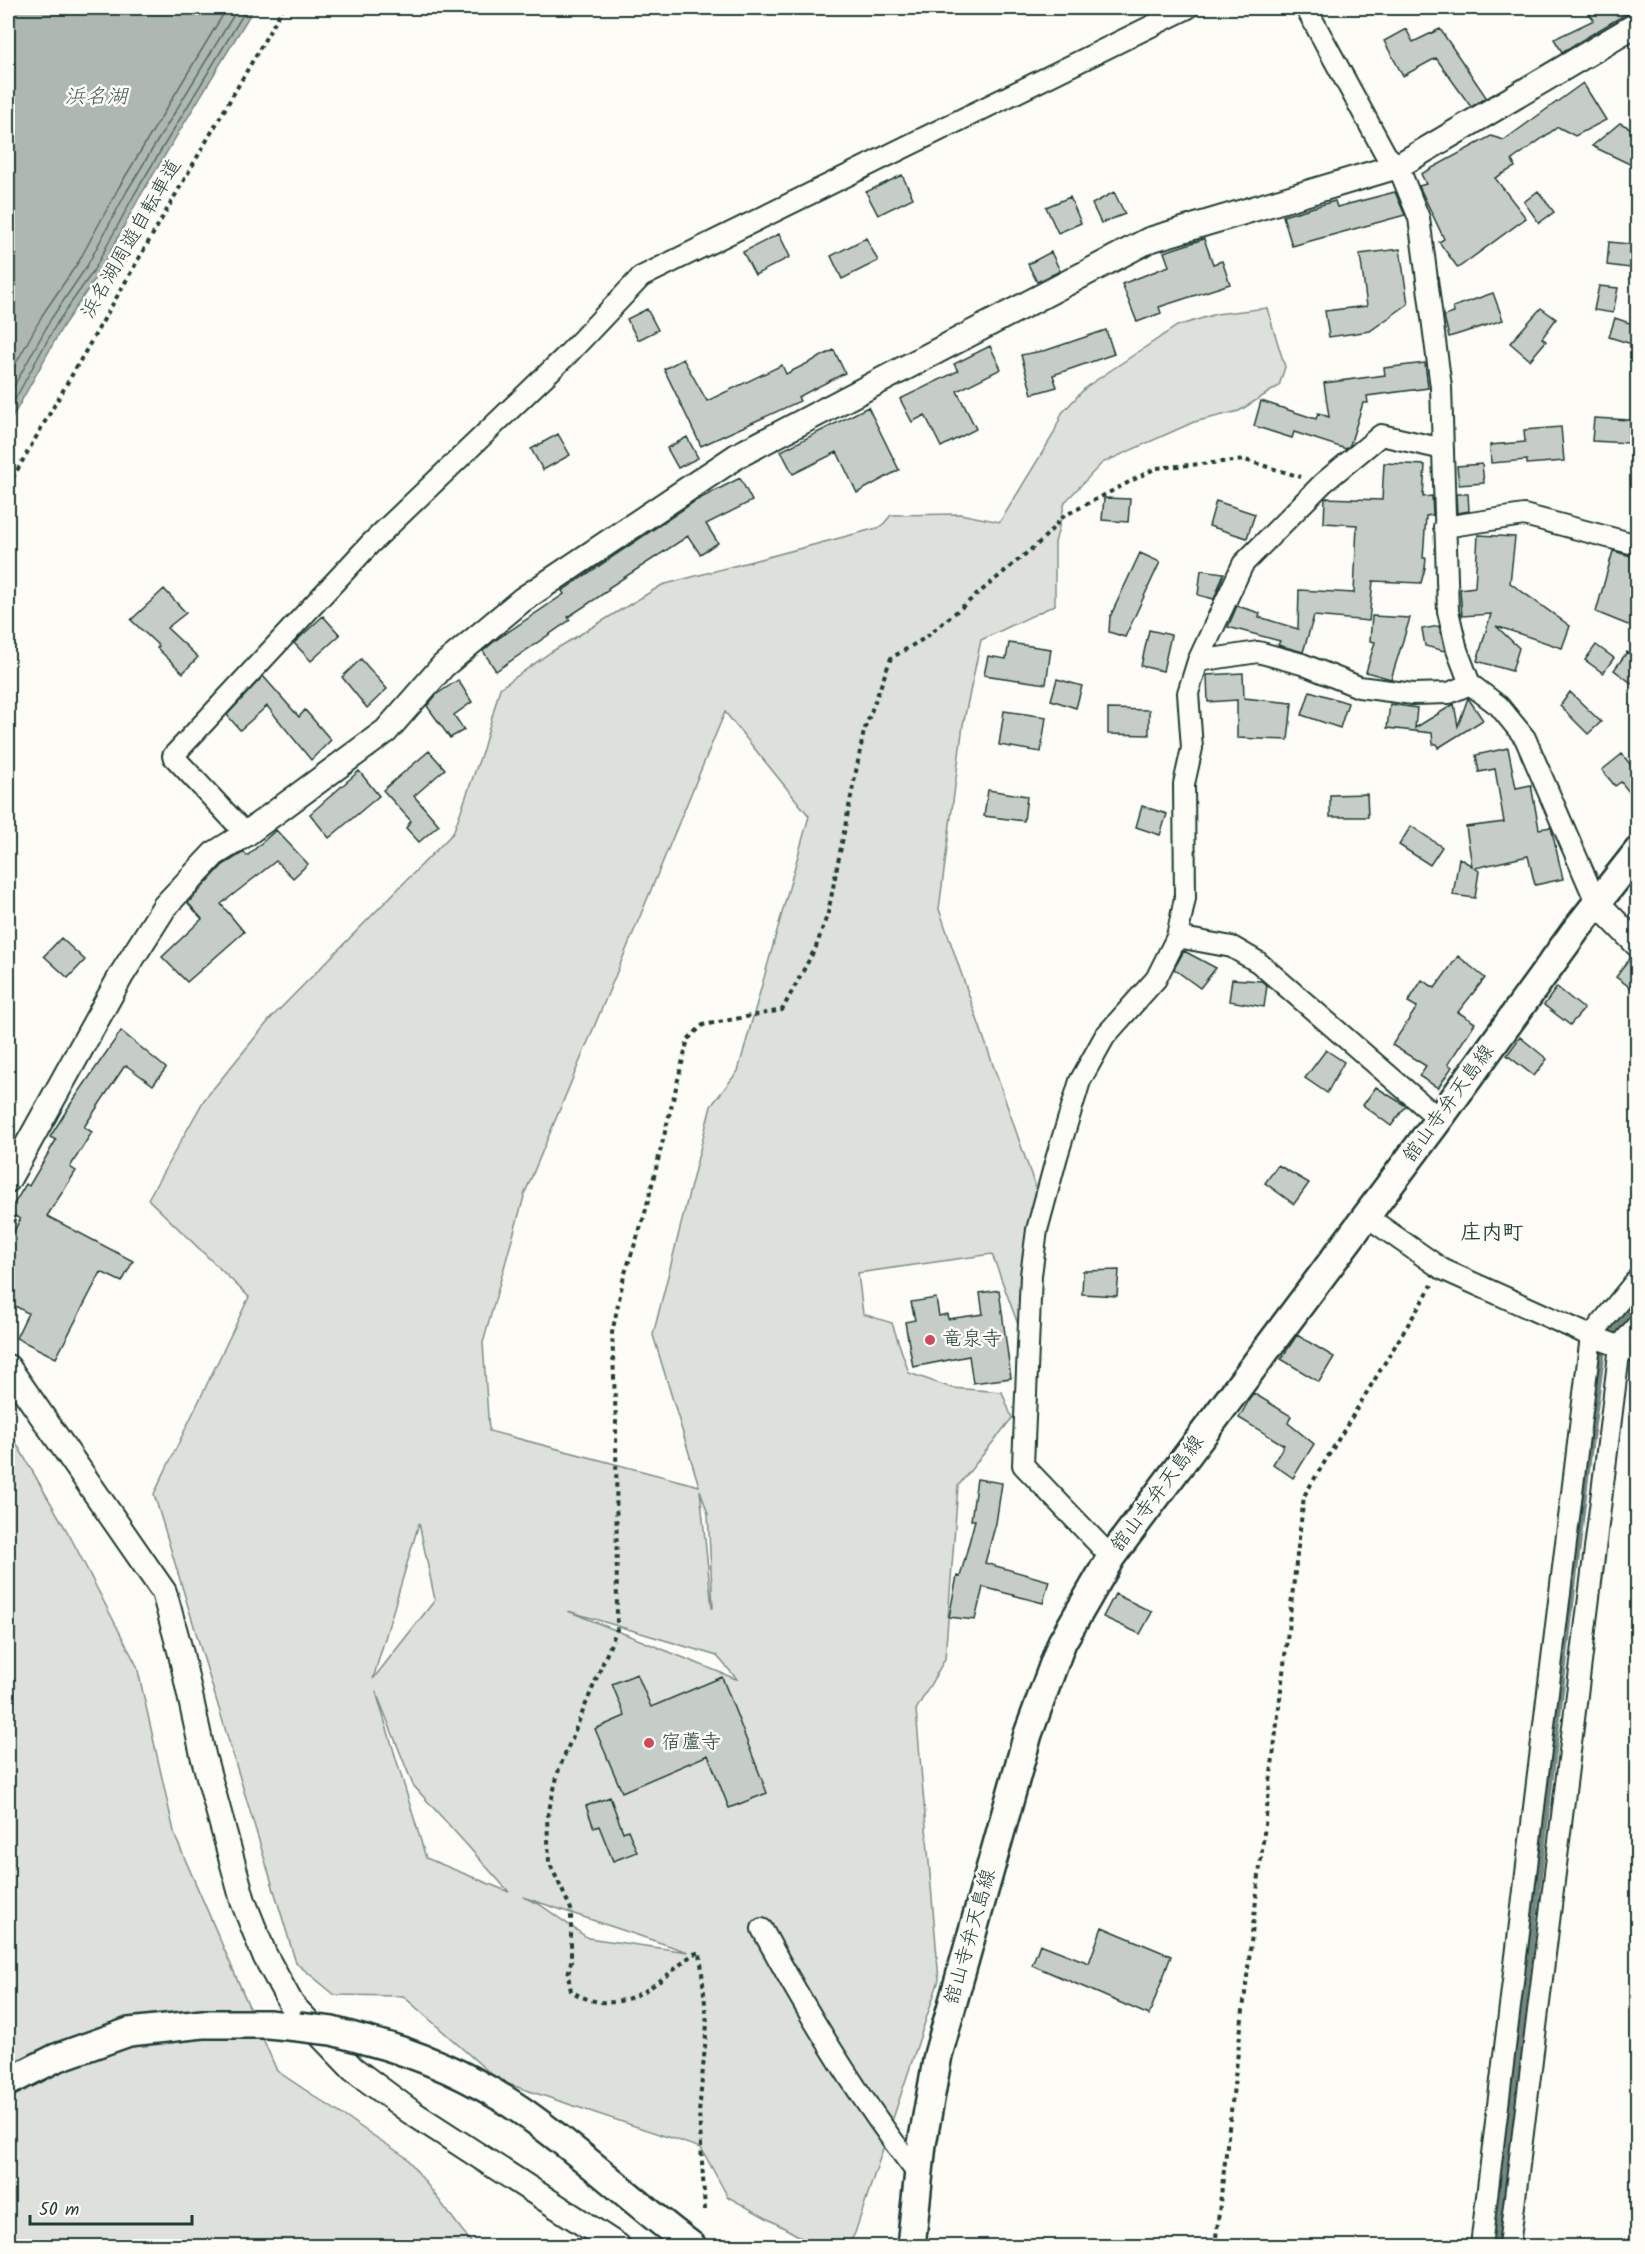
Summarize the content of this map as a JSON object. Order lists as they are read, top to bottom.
{
  "streets": {
    "main road": ["舘山寺弁天島線"],
    "path": ["浜名湖周遊自転車道"]
  },
  "districts": ["庄内町"],
  "water": ["浜名湖"],
  "places": ["竜泉寺", "宿蘆寺"],
  "scale_bar": "50 m"
}
